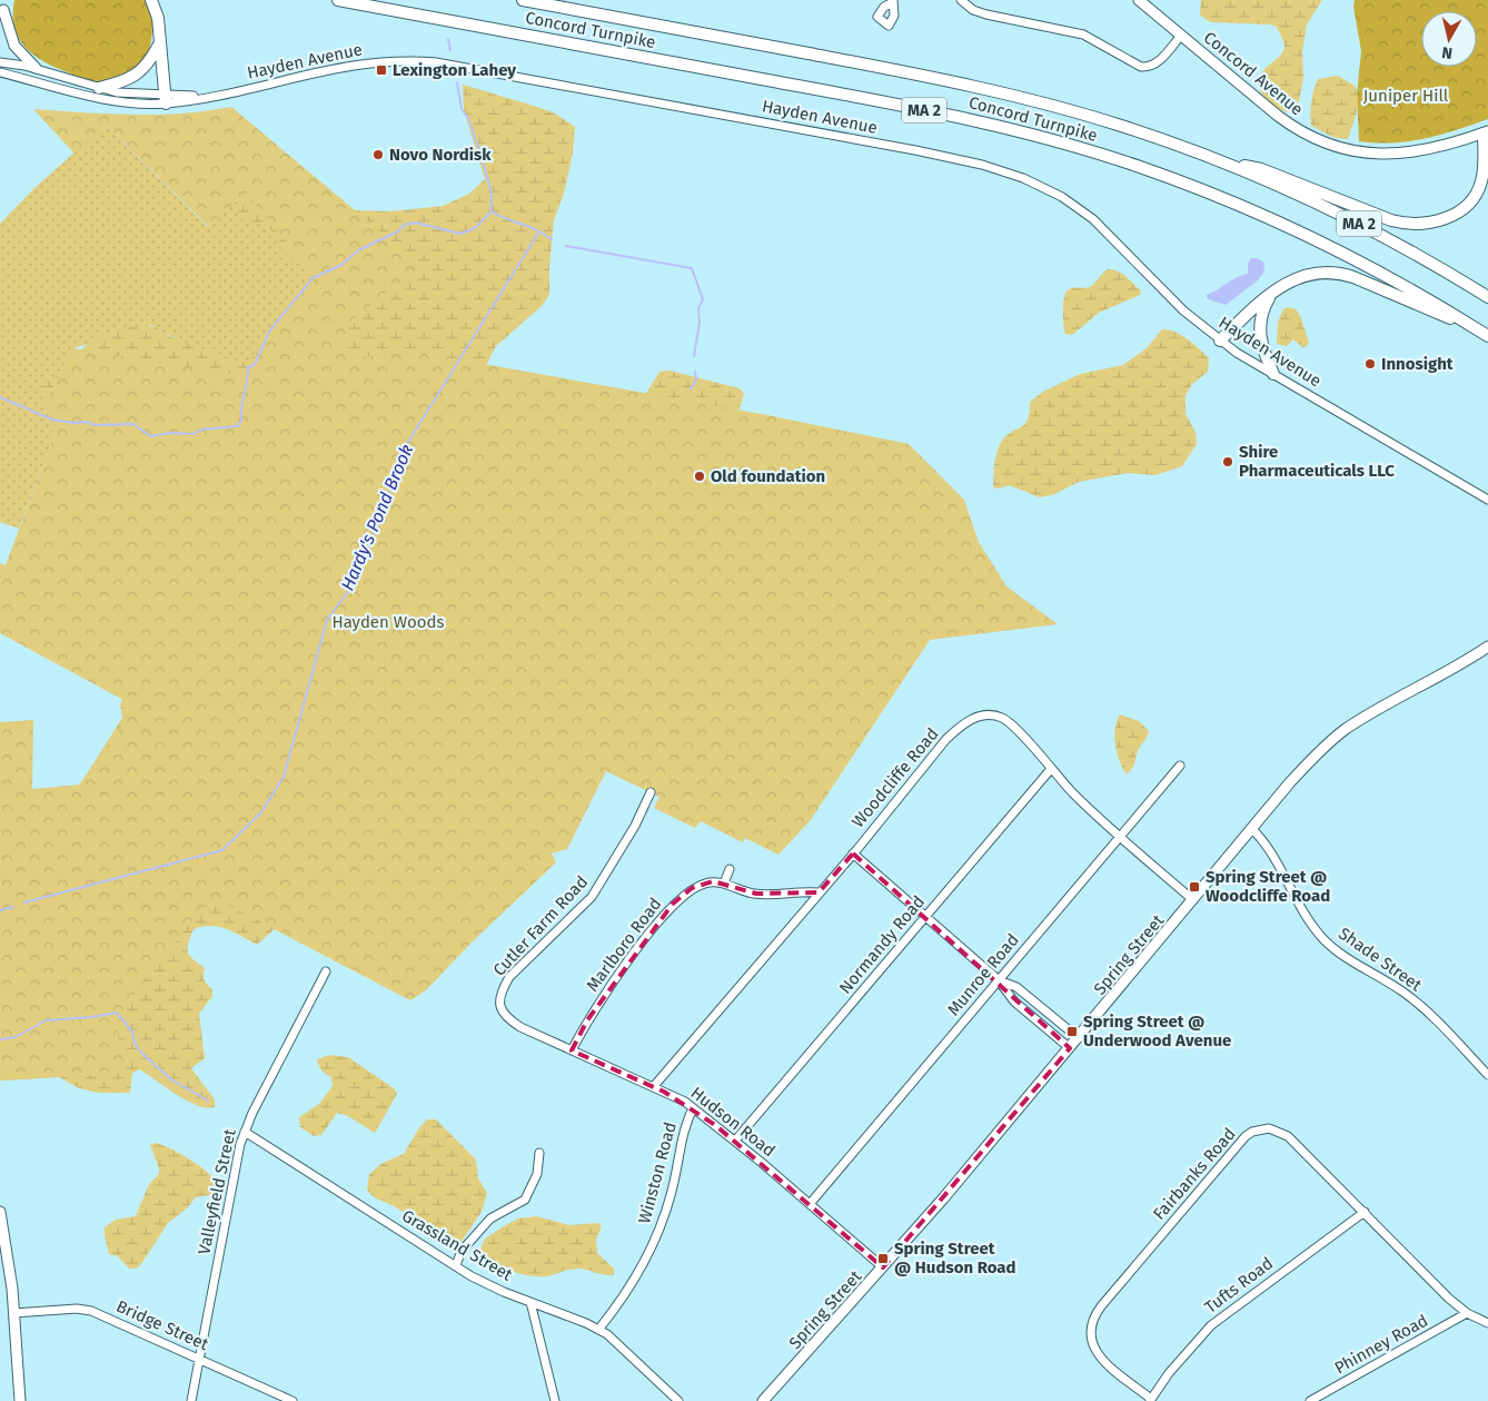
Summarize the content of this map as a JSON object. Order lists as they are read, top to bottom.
{
  "streets": {
    "highway": ["Concord Turnpike", "MA 2"],
    "main road": ["Concord Avenue", "Spring Street"],
    "street": [
      "Hayden Avenue",
      "Woodcliffe Road",
      "Cutler Farm Road",
      "Marlboro Road",
      "Normandy Road",
      "Shade Street",
      "Munroe Road",
      "Hudson Road",
      "Winston Road",
      "Fairbanks Road",
      "Valleyfield Street",
      "Grassland Street",
      "Tufts Road",
      "Bridge Street",
      "Phinney Road"
    ]
  },
  "crossings": [
    ["Woodcliffe Road", "Marlboro Road"],
    ["Woodcliffe Road", "Normandy Road"],
    ["Woodcliffe Road", "Spring Street"],
    ["Woodcliffe Road", "Munroe Road"],
    ["Woodcliffe Road", "Hudson Road"],
    ["Cutler Farm Road", "Hudson Road"],
    ["Marlboro Road", "Hudson Road"],
    ["Normandy Road", "Hudson Road"],
    ["Spring Street", "Shade Street"],
    ["Spring Street", "Hudson Road"],
    ["Munroe Road", "Hudson Road"],
    ["Hudson Road", "Winston Road"],
    ["Winston Road", "Grassland Street"],
    ["Fairbanks Road", "Tufts Road"],
    ["Fairbanks Road", "Phinney Road"],
    ["Valleyfield Street", "Grassland Street"],
    ["Valleyfield Street", "Bridge Street"]
  ],
  "water": ["Hardy's Pond Brook"],
  "parks": ["Juniper Hill", "Hayden Woods"],
  "places": {
    "transit": [
      "Lexington Lahey",
      "Spring Street @ Woodcliffe Road",
      "Spring Street @ Underwood Avenue",
      "Spring Street @ Hudson Road"
    ],
    "other": [
      "Novo Nordisk",
      "Innosight",
      "Shire Pharmaceuticals LLC",
      "Old foundation"
    ]
  },
  "north": "bottom"
}
